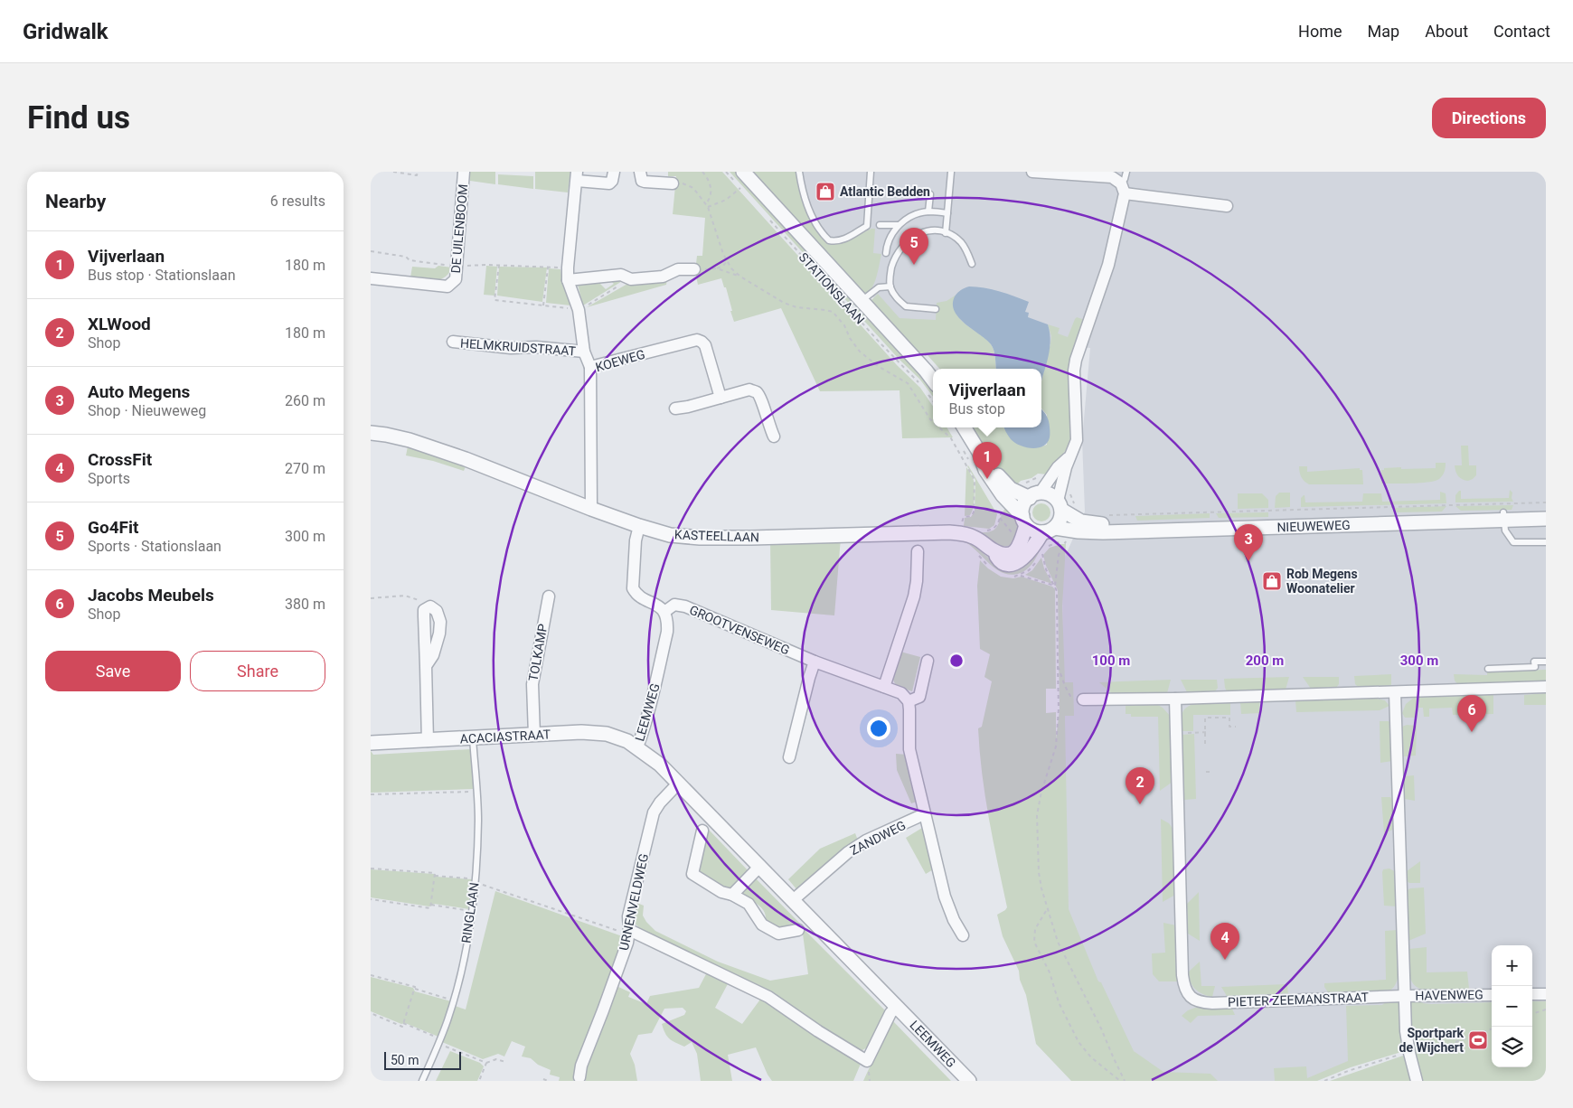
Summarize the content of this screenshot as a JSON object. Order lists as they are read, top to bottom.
{
  "streets": {
    "street": [
      "DE UILENBOOM",
      "STATIONSLAAN",
      "HELMKRUIDSTRAAT",
      "KOEWEG",
      "NIEUWEWEG",
      "KASTEELLAAN",
      "GROOTVENSEWEG",
      "TOLKAMP",
      "LEEMWEG",
      "ACACIASTRAAT",
      "ZANDWEG",
      "URNENVELDWEG",
      "HAVENWEG",
      "PIETER ZEEMANSTRAAT"
    ],
    "lane": ["RINGLAAN"]
  },
  "crossings": [
    ["HELMKRUIDSTRAAT", "KOEWEG"],
    ["KOEWEG", "KASTEELLAAN"],
    ["NIEUWEWEG", "KASTEELLAAN"],
    ["GROOTVENSEWEG", "LEEMWEG"],
    ["TOLKAMP", "ACACIASTRAAT"],
    ["LEEMWEG", "ACACIASTRAAT"],
    ["LEEMWEG", "ZANDWEG"],
    ["LEEMWEG", "URNENVELDWEG"],
    ["ACACIASTRAAT", "RINGLAAN"],
    ["HAVENWEG", "PIETER ZEEMANSTRAAT"]
  ],
  "places": {
    "shop": ["Atlantic Bedden", "Rob Megens Woonatelier"],
    "sports": ["Sportpark de Wijchert"]
  },
  "scale_bar": "50 m",
  "page": {
    "header": "Gridwalk",
    "nav": [
      "Home",
      "Map",
      "About",
      "Contact"
    ],
    "buttons": [
      "Directions",
      ["Save", "Share"]
    ],
    "title": "Find us",
    "heading": ["Nearby", "6 results"],
    "pins": [
      "5",
      "1",
      "3",
      "6",
      "2",
      "4"
    ],
    "list": [
      {
        "mark": "1",
        "name": "Vijverlaan",
        "note": "Bus stop · Stationslaan",
        "value": "180 m"
      },
      {
        "mark": "2",
        "name": "XLWood",
        "note": "Shop",
        "value": "180 m"
      },
      {
        "mark": "3",
        "name": "Auto Megens",
        "note": "Shop · Nieuweweg",
        "value": "260 m"
      },
      {
        "mark": "4",
        "name": "CrossFit",
        "note": "Sports",
        "value": "270 m"
      },
      {
        "mark": "5",
        "name": "Go4Fit",
        "note": "Sports · Stationslaan",
        "value": "300 m"
      },
      {
        "mark": "6",
        "name": "Jacobs Meubels",
        "note": "Shop",
        "value": "380 m"
      }
    ],
    "popup": ["Vijverlaan", "Bus stop"],
    "map_buttons": ["+", "−"],
    "scale": "50 m"
  },
  "rings": ["100 m", "200 m", "300 m"]
}
